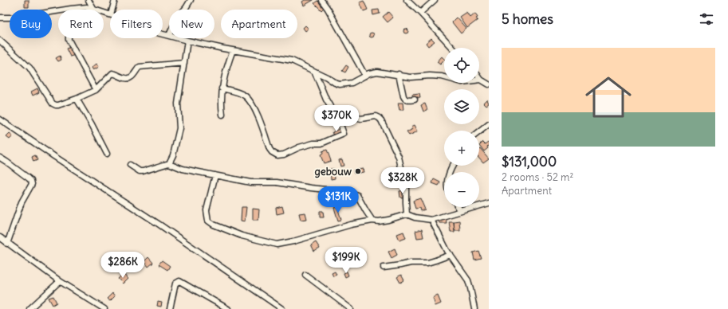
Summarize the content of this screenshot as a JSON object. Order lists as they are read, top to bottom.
{
  "places": ["gebouw"],
  "page": {
    "heading": "5 homes",
    "chip": [
      "Buy",
      "Rent",
      "Filters",
      "New",
      "Apartment"
    ],
    "list": [
      {
        "name": "$131,000",
        "note": "2 rooms · 52 m² · Apartment"
      }
    ],
    "map_buttons": ["+", "−"],
    "price": [
      "$370K",
      "$328K",
      "$131K",
      "$199K",
      "$286K"
    ]
  }
}
